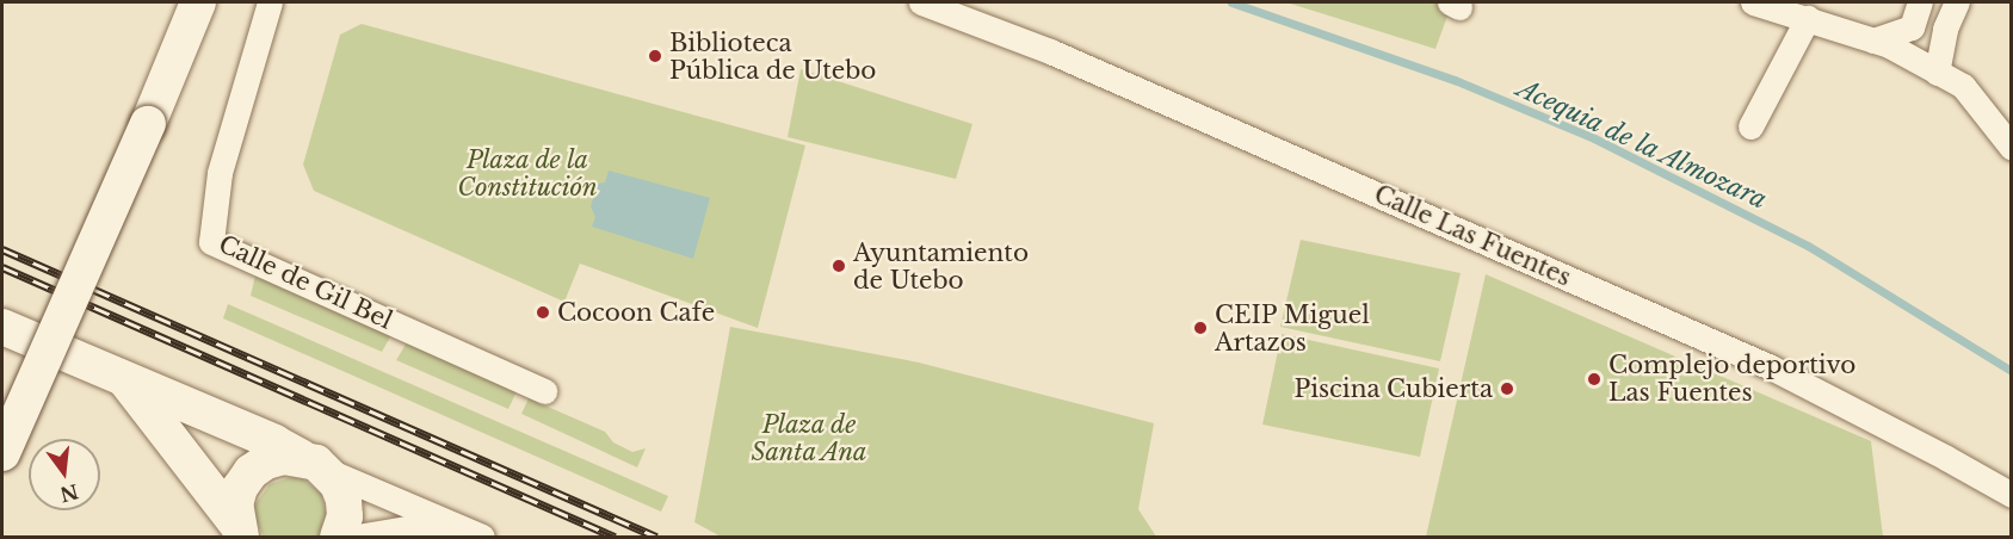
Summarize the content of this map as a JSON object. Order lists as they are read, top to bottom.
{
  "streets": {
    "street": ["Calle Las Fuentes", "Calle de Gil Bel"]
  },
  "water": ["Acequia de la Almozara"],
  "parks": ["Plaza de la Constitución", "Plaza de Santa Ana"],
  "places": [
    "Biblioteca Pública de Utebo",
    "Ayuntamiento de Utebo",
    "Cocoon Cafe",
    "CEIP Miguel Artazos",
    "Complejo deportivo Las Fuentes",
    "Piscina Cubierta"
  ],
  "north": "bottom"
}
